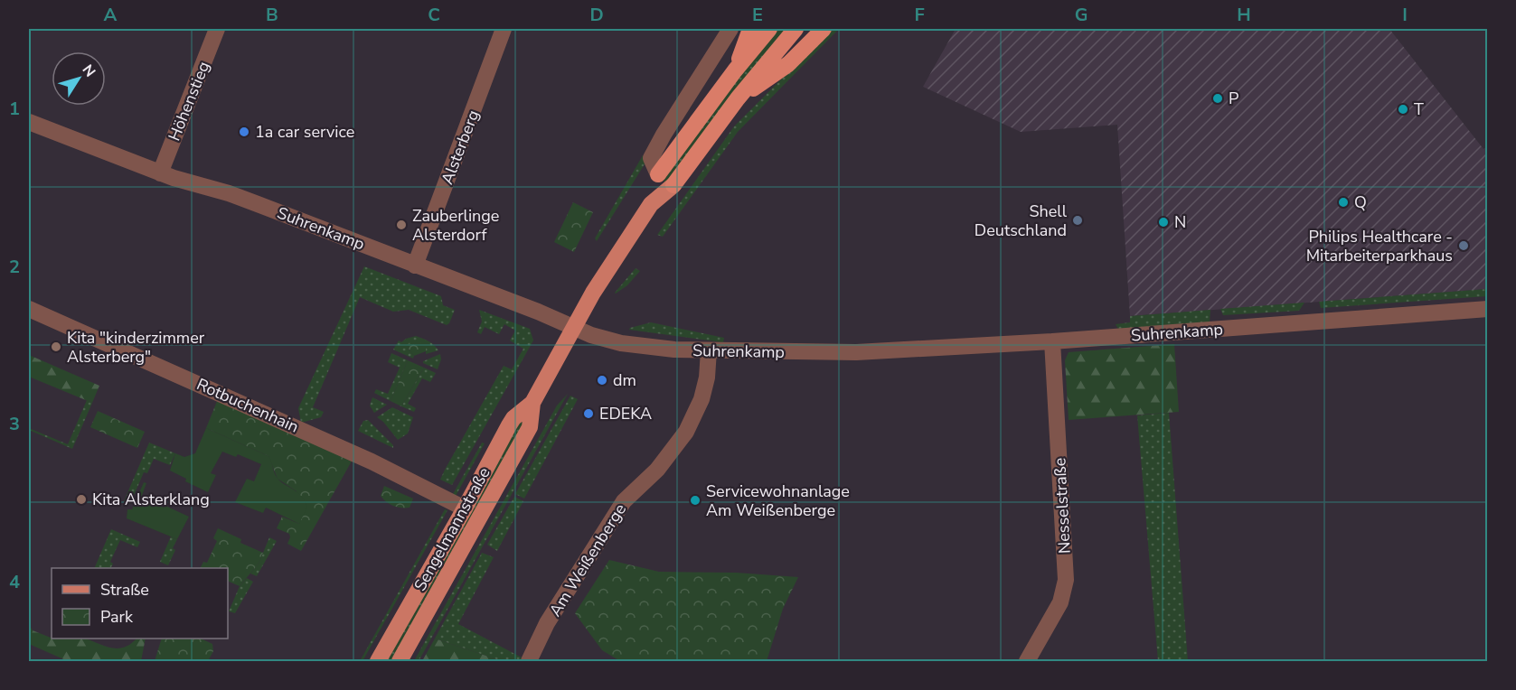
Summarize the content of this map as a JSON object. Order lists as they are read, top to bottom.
{
  "streets": {
    "highway": ["Sengelmannstraße"],
    "street": [
      "Höhenstieg",
      "Alsterberg",
      "Suhrenkamp",
      "Rotbuchenhain",
      "Nesselstraße",
      "Am Weißenberge"
    ]
  },
  "crossings": [
    ["Höhenstieg", "Suhrenkamp"],
    ["Alsterberg", "Suhrenkamp"],
    ["Suhrenkamp", "Nesselstraße"],
    ["Suhrenkamp", "Sengelmannstraße"],
    ["Suhrenkamp", "Am Weißenberge"],
    ["Rotbuchenhain", "Sengelmannstraße"]
  ],
  "places": [
    "P",
    "T",
    "1a car service",
    "Q",
    "Shell Deutschland",
    "N",
    "Zauberlinge Alsterdorf",
    "Philips Healthcare - Mitarbeiterparkhaus",
    "Kita \"kinderzimmer Alsterberg\"",
    "dm",
    "EDEKA",
    "Kita Alsterklang",
    "Servicewohnanlage Am Weißenberge"
  ],
  "legend": ["Straße", "Park"],
  "north": "top right",
  "grid": {
    "columns": [
      "A",
      "B",
      "C",
      "D",
      "E",
      "F",
      "G",
      "H",
      "I"
    ],
    "rows": [
      "1",
      "2",
      "3",
      "4"
    ]
  }
}
